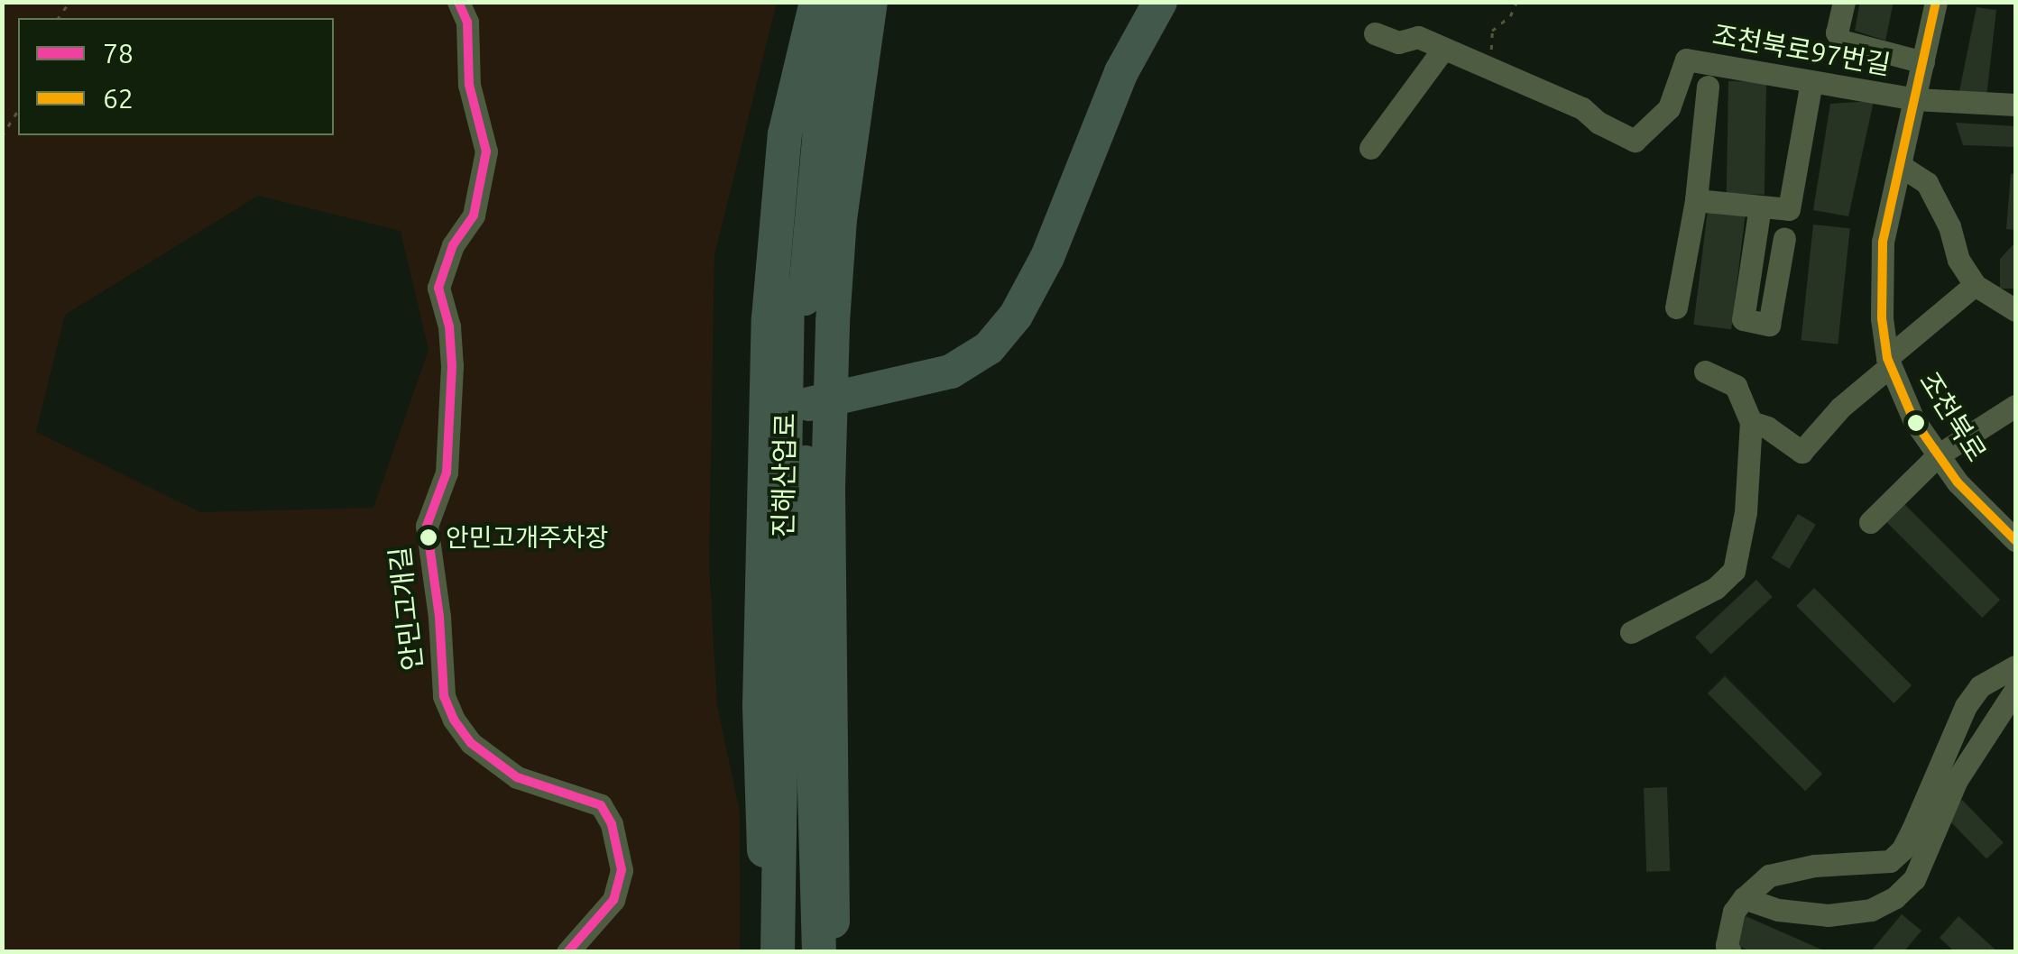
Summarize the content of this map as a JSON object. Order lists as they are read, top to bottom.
{
  "streets": {
    "highway": ["진해산업로"],
    "street": ["조천북로97번길", "조천북로", "안민고개길"]
  },
  "crossings": [
    ["조천북로97번길", "조천북로"]
  ],
  "places": ["안민고개주차장"],
  "lines": ["transit line 78", "transit line 62"],
  "legend": ["78", "62"]
}
